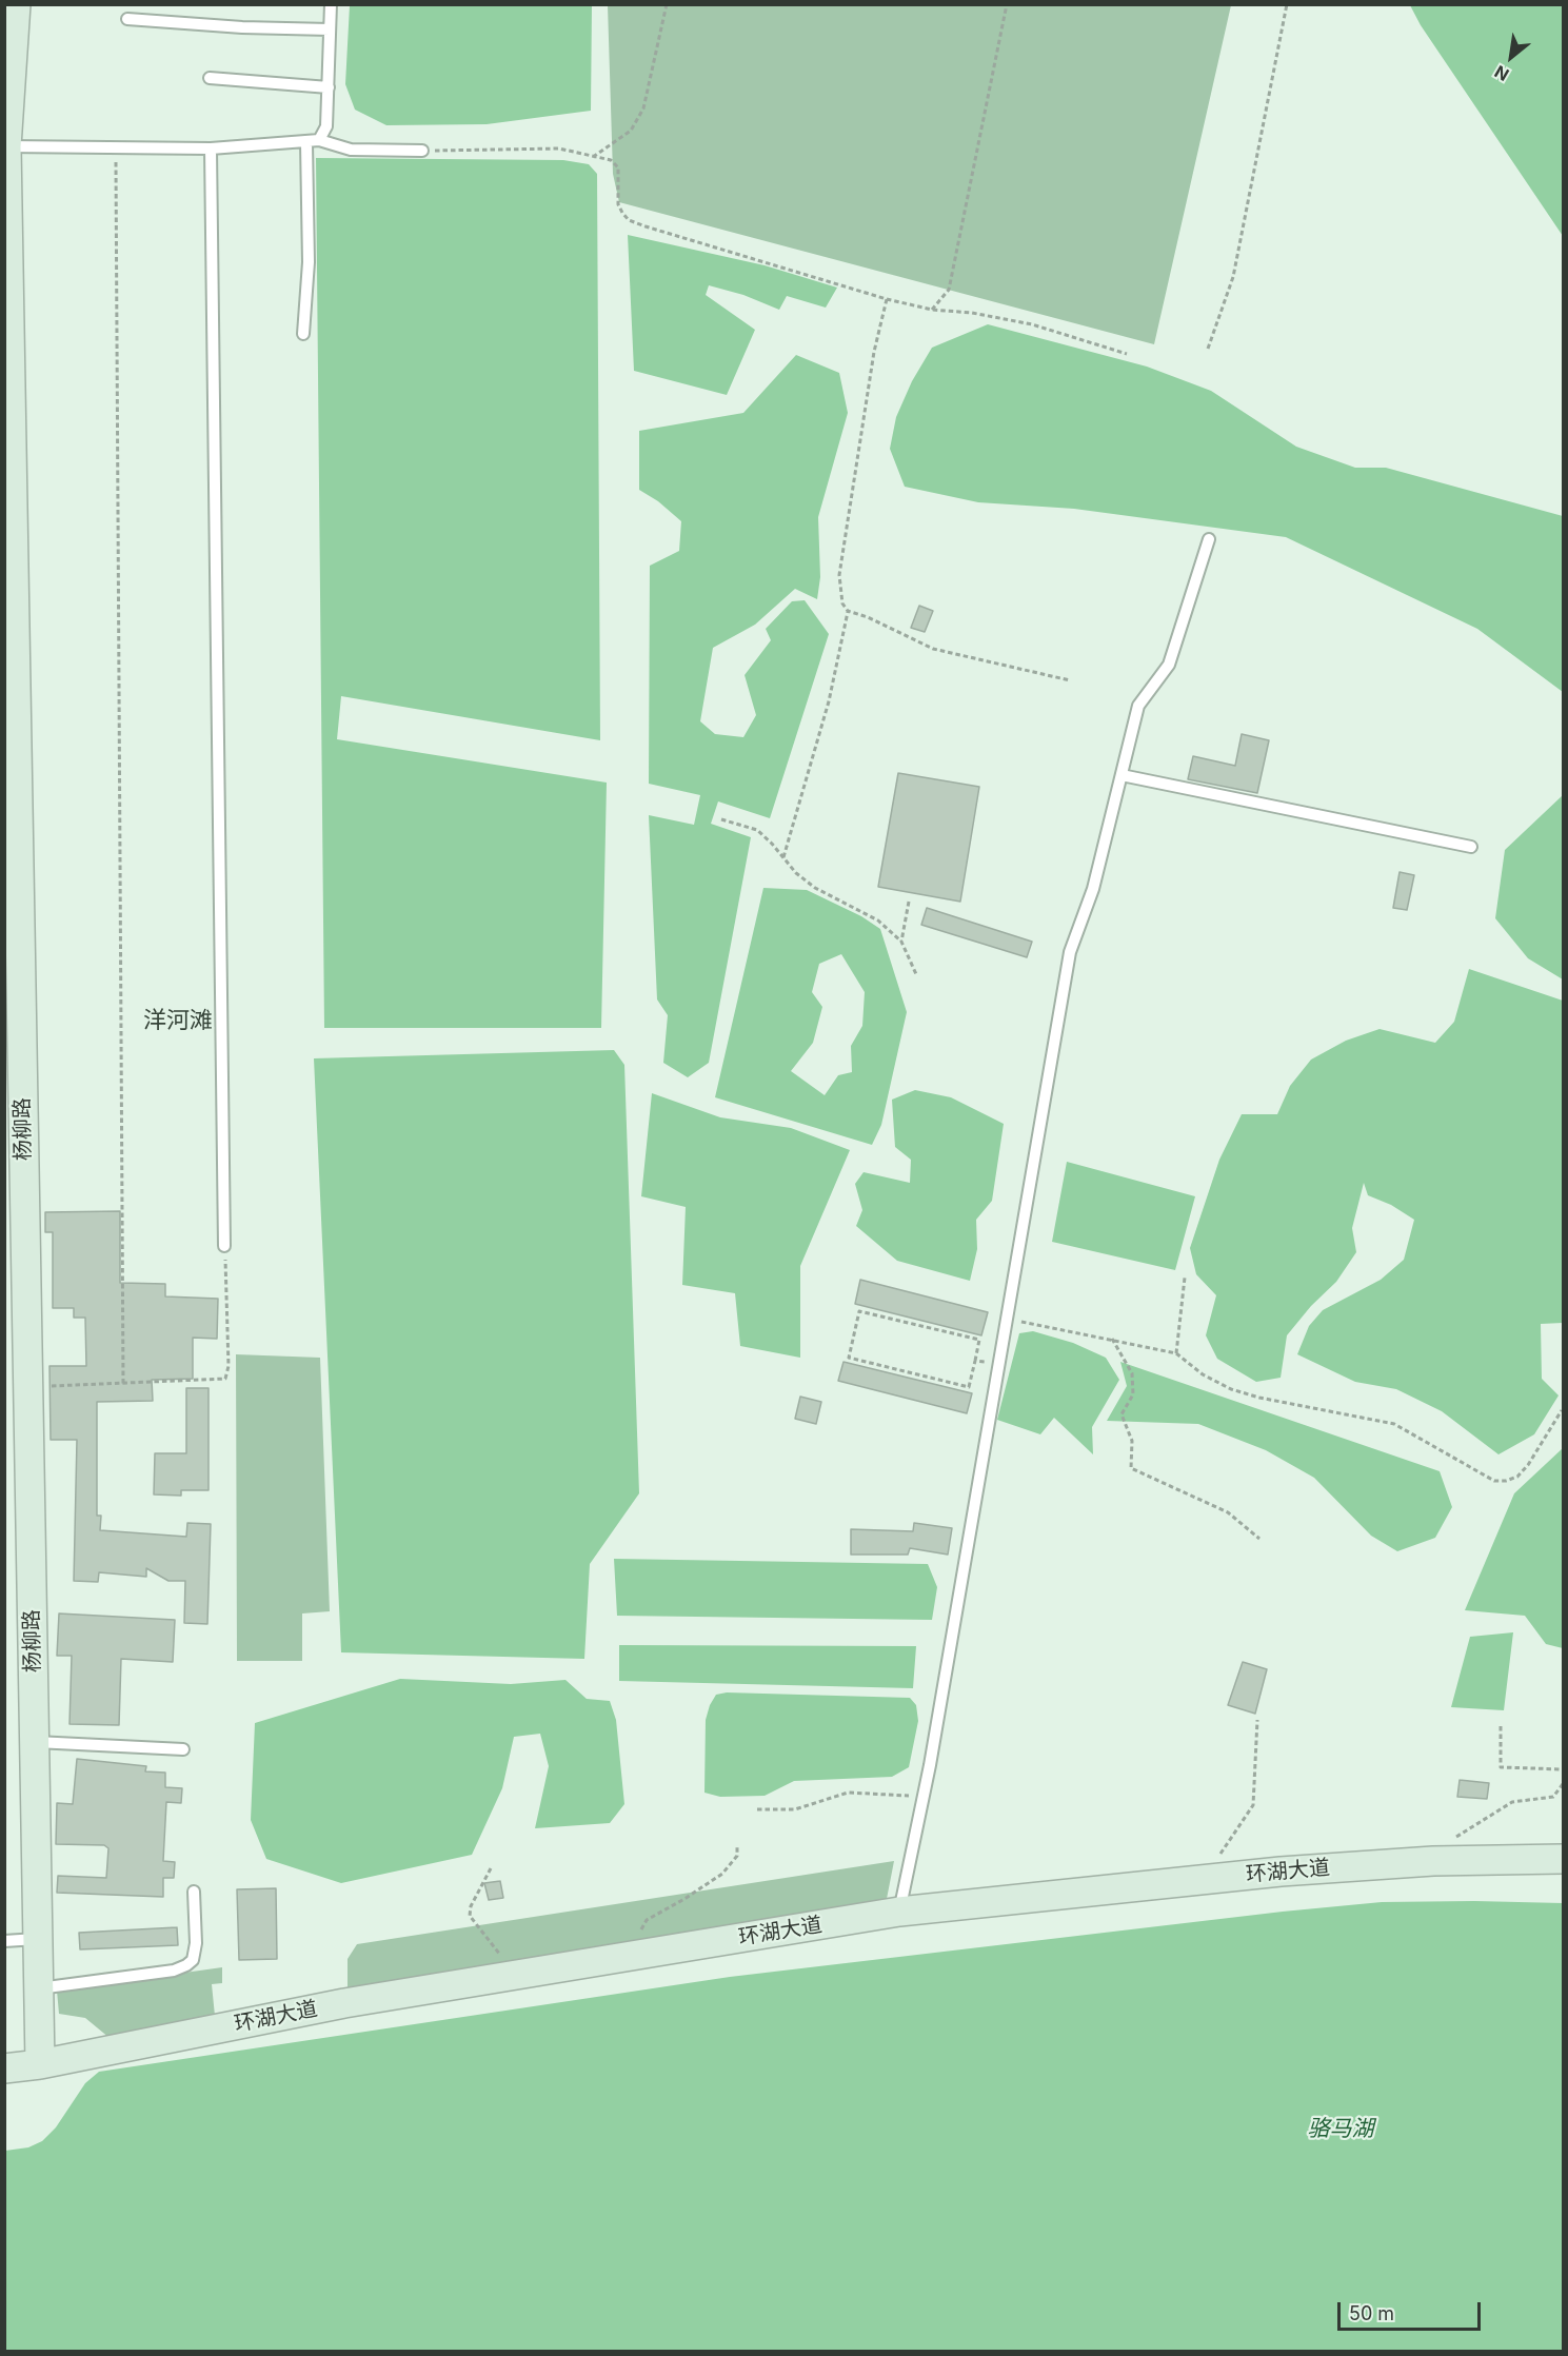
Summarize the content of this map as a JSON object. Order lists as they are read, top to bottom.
{
  "streets": {
    "street": ["杨柳路", "环湖大道"]
  },
  "crossings": [
    ["杨柳路", "环湖大道"]
  ],
  "districts": ["洋河滩"],
  "water": ["骆马湖"],
  "scale_bar": "50 m",
  "north": "bottom left"
}
